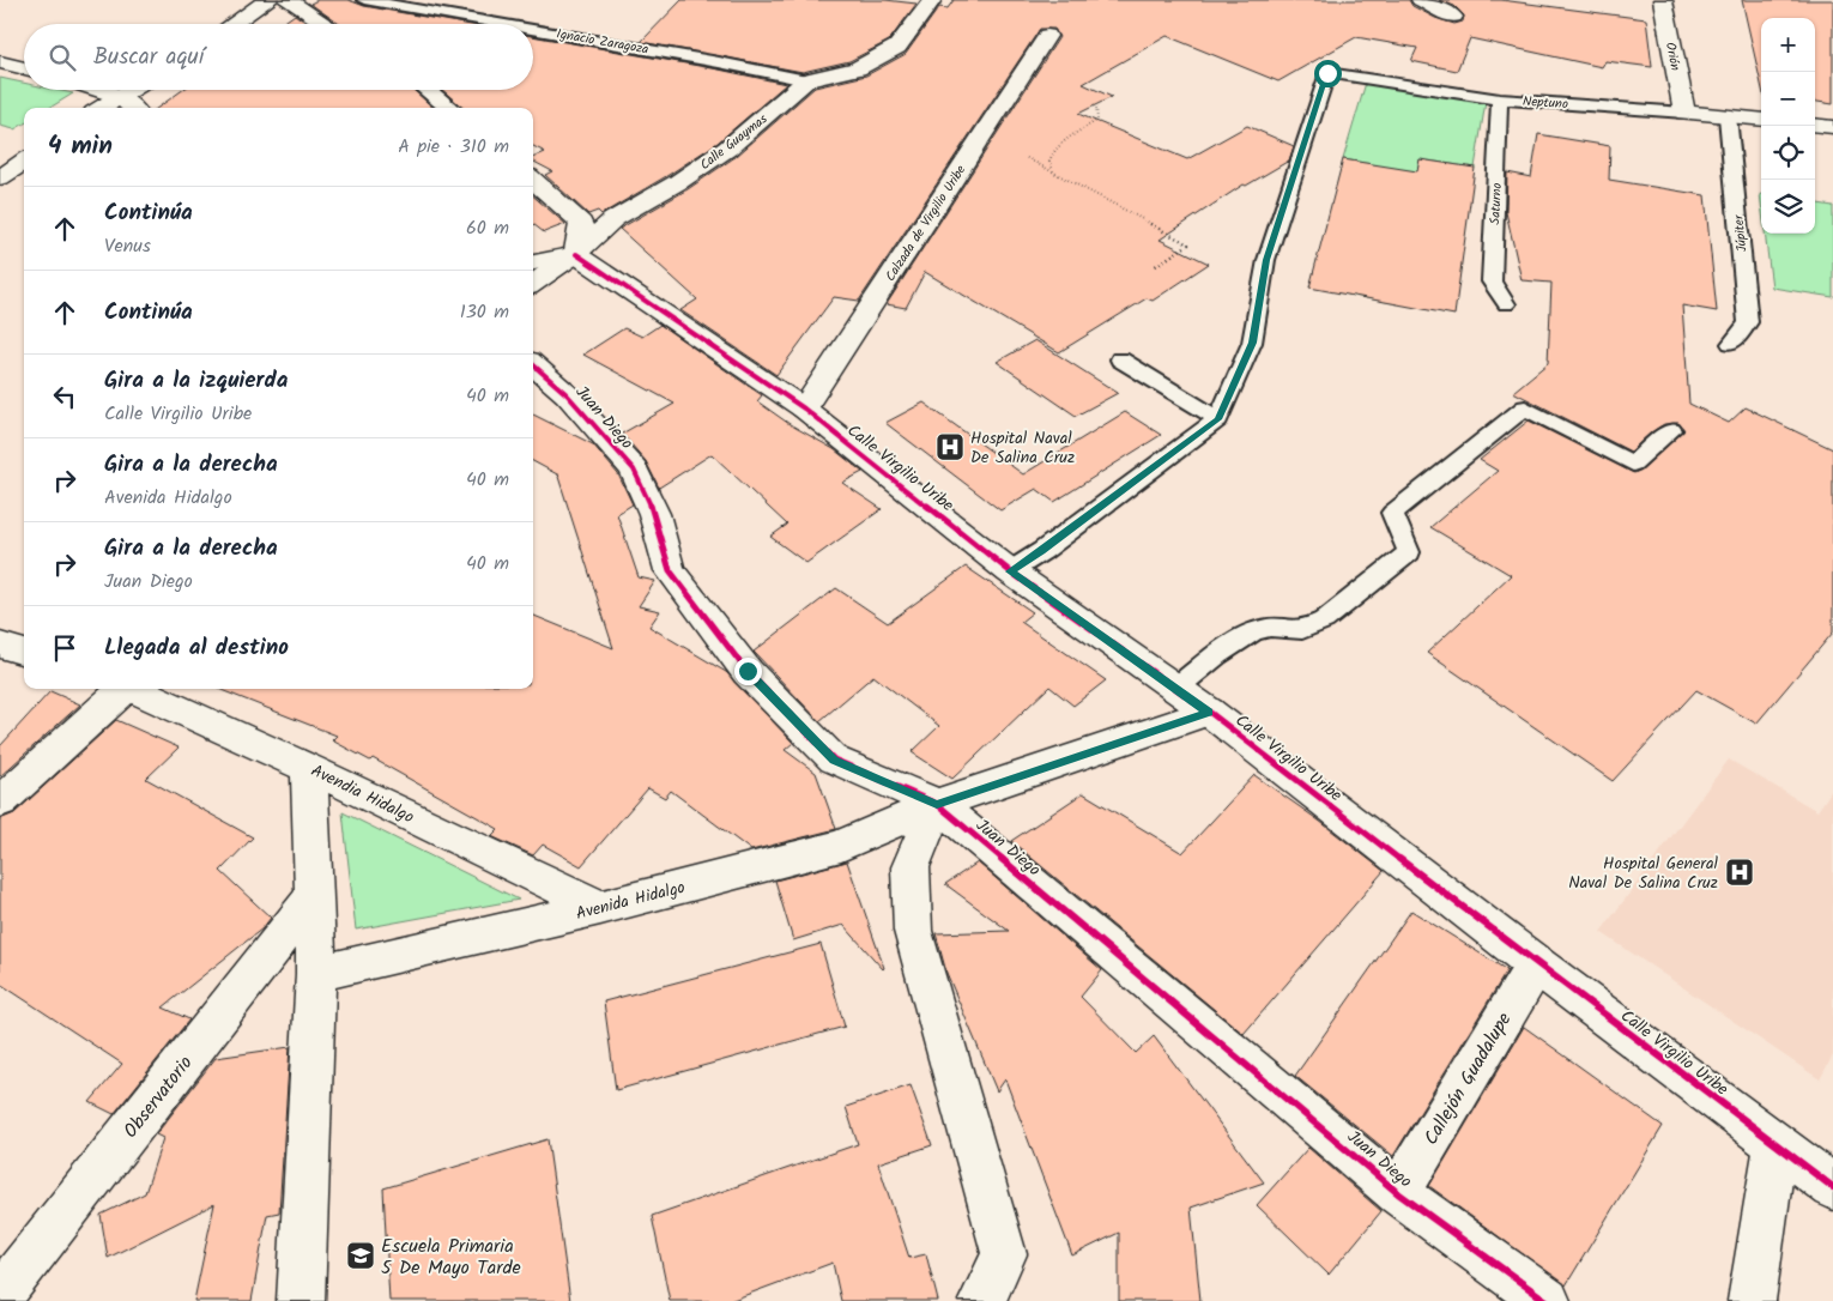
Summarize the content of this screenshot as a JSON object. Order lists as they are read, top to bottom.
{
  "streets": {
    "street": [
      "Orión",
      "Neptuno",
      "Calle Guaymas",
      "Calzada de Virgilio Uribe",
      "Juan Diego",
      "Calle Virgilio Uribe",
      "Avendia Hidalgo",
      "Avenida Hidalgo",
      "Callejón Guadalupe",
      "Observatorio"
    ],
    "lane": ["Ignacio Zaragoza", "Saturno", "Júpiter"]
  },
  "crossings": [
    ["Ignacio Zaragoza", "Calle Guaymas"],
    ["Orión", "Neptuno"],
    ["Neptuno", "Saturno"],
    ["Neptuno", "Júpiter"],
    ["Calle Guaymas", "Calle Virgilio Uribe"],
    ["Calzada de Virgilio Uribe", "Calle Virgilio Uribe"],
    ["Juan Diego", "Avenida Hidalgo"],
    ["Juan Diego", "Callejón Guadalupe"],
    ["Calle Virgilio Uribe", "Avenida Hidalgo"],
    ["Calle Virgilio Uribe", "Callejón Guadalupe"],
    ["Avendia Hidalgo", "Avenida Hidalgo"]
  ],
  "places": {
    "hospital": ["Hospital Naval De Salina Cruz", "Hospital General Naval De Salina Cruz"],
    "school or university": ["Escuela Primaria 5 De Mayo Tarde"]
  },
  "page": {
    "map_buttons": ["+", "−"],
    "search": "Buscar aquí",
    "heading": ["4 min", "A pie · 310 m"],
    "list": [
      ["Continúa", "Venus", "60 m"],
      ["Continúa", "130 m"],
      ["Gira a la izquierda", "Calle Virgilio Uribe", "40 m"],
      ["Gira a la derecha", "Avenida Hidalgo", "40 m"],
      ["Gira a la derecha", "Juan Diego", "40 m"],
      "Llegada al destino"
    ]
  }
}
